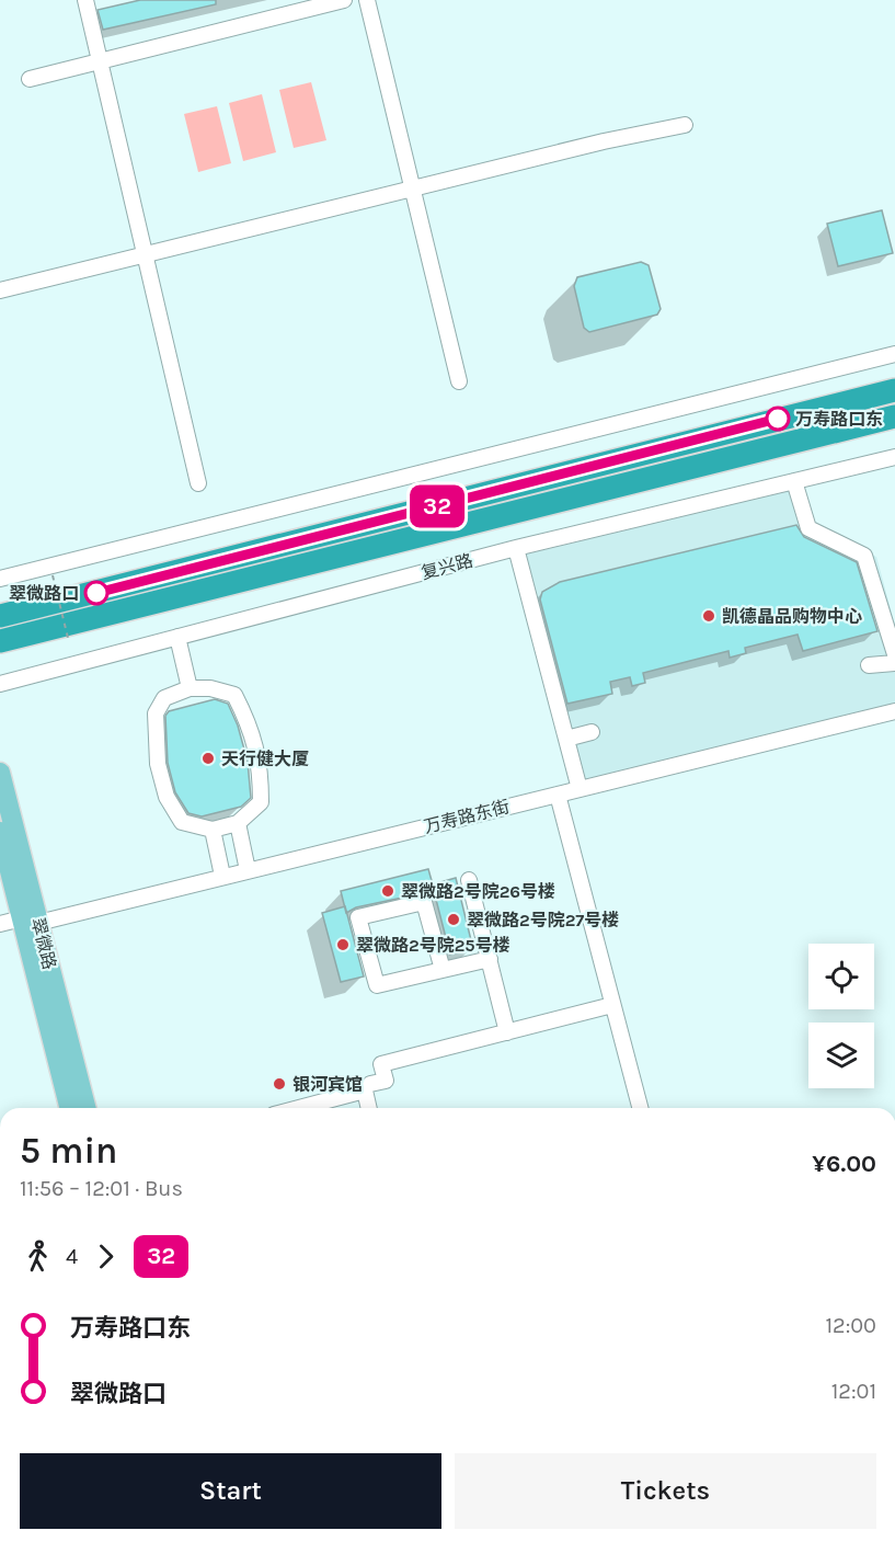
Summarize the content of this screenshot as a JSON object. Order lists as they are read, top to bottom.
{
  "streets": {
    "highway": ["复兴路"],
    "main road": ["翠微路"],
    "street": ["万寿路东街"]
  },
  "crossings": [
    ["万寿路东街", "翠微路"]
  ],
  "places": [
    "万寿路口东",
    "翠微路口",
    "凯德晶品购物中心",
    "天行健大厦",
    "翠微路2号院26号楼",
    "翠微路2号院27号楼",
    "翠微路2号院25号楼",
    "银河宾馆"
  ],
  "lines": ["bus line 32"],
  "page": {
    "on_map": "32",
    "heading": ["5 min", "11:56 – 12:01 · Bus", "¥6.00"],
    "legs": ["4", "32"],
    "list": [
      {
        "name": "万寿路口东",
        "value": "12:00"
      },
      {
        "name": "翠微路口",
        "value": "12:01"
      }
    ],
    "buttons": ["Start", "Tickets"]
  }
}
